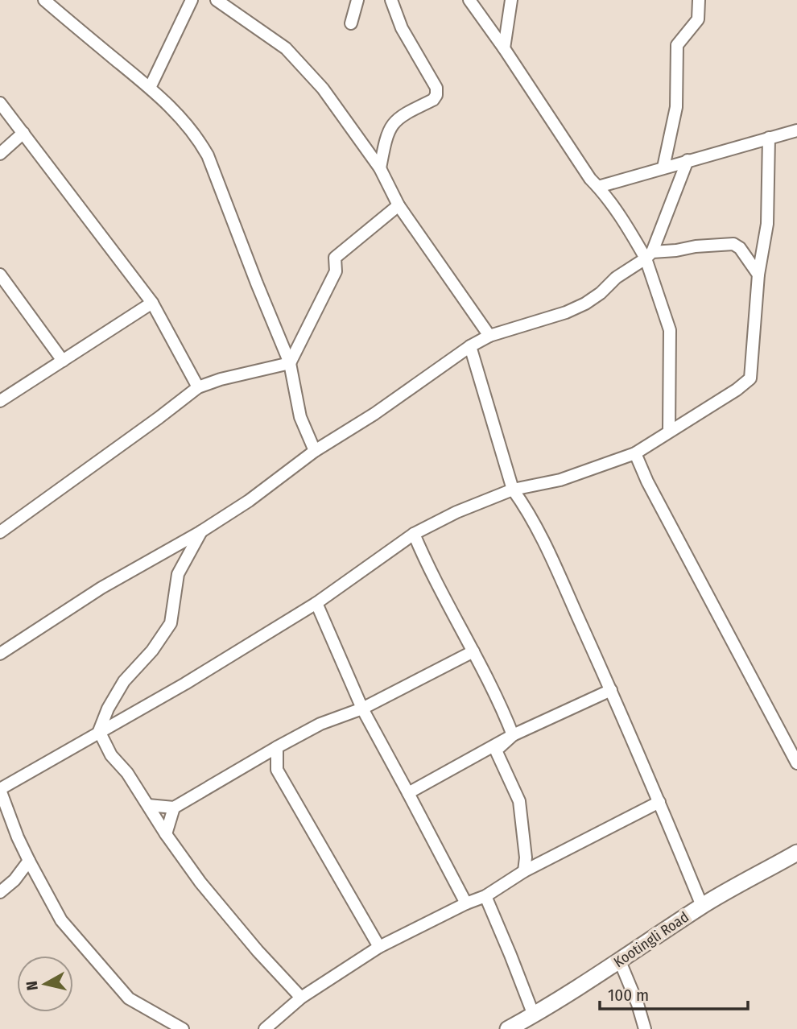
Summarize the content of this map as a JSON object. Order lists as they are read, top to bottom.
{
  "streets": {
    "street": ["Kootingli Road"]
  },
  "scale_bar": "100 m",
  "north": "left"
}
